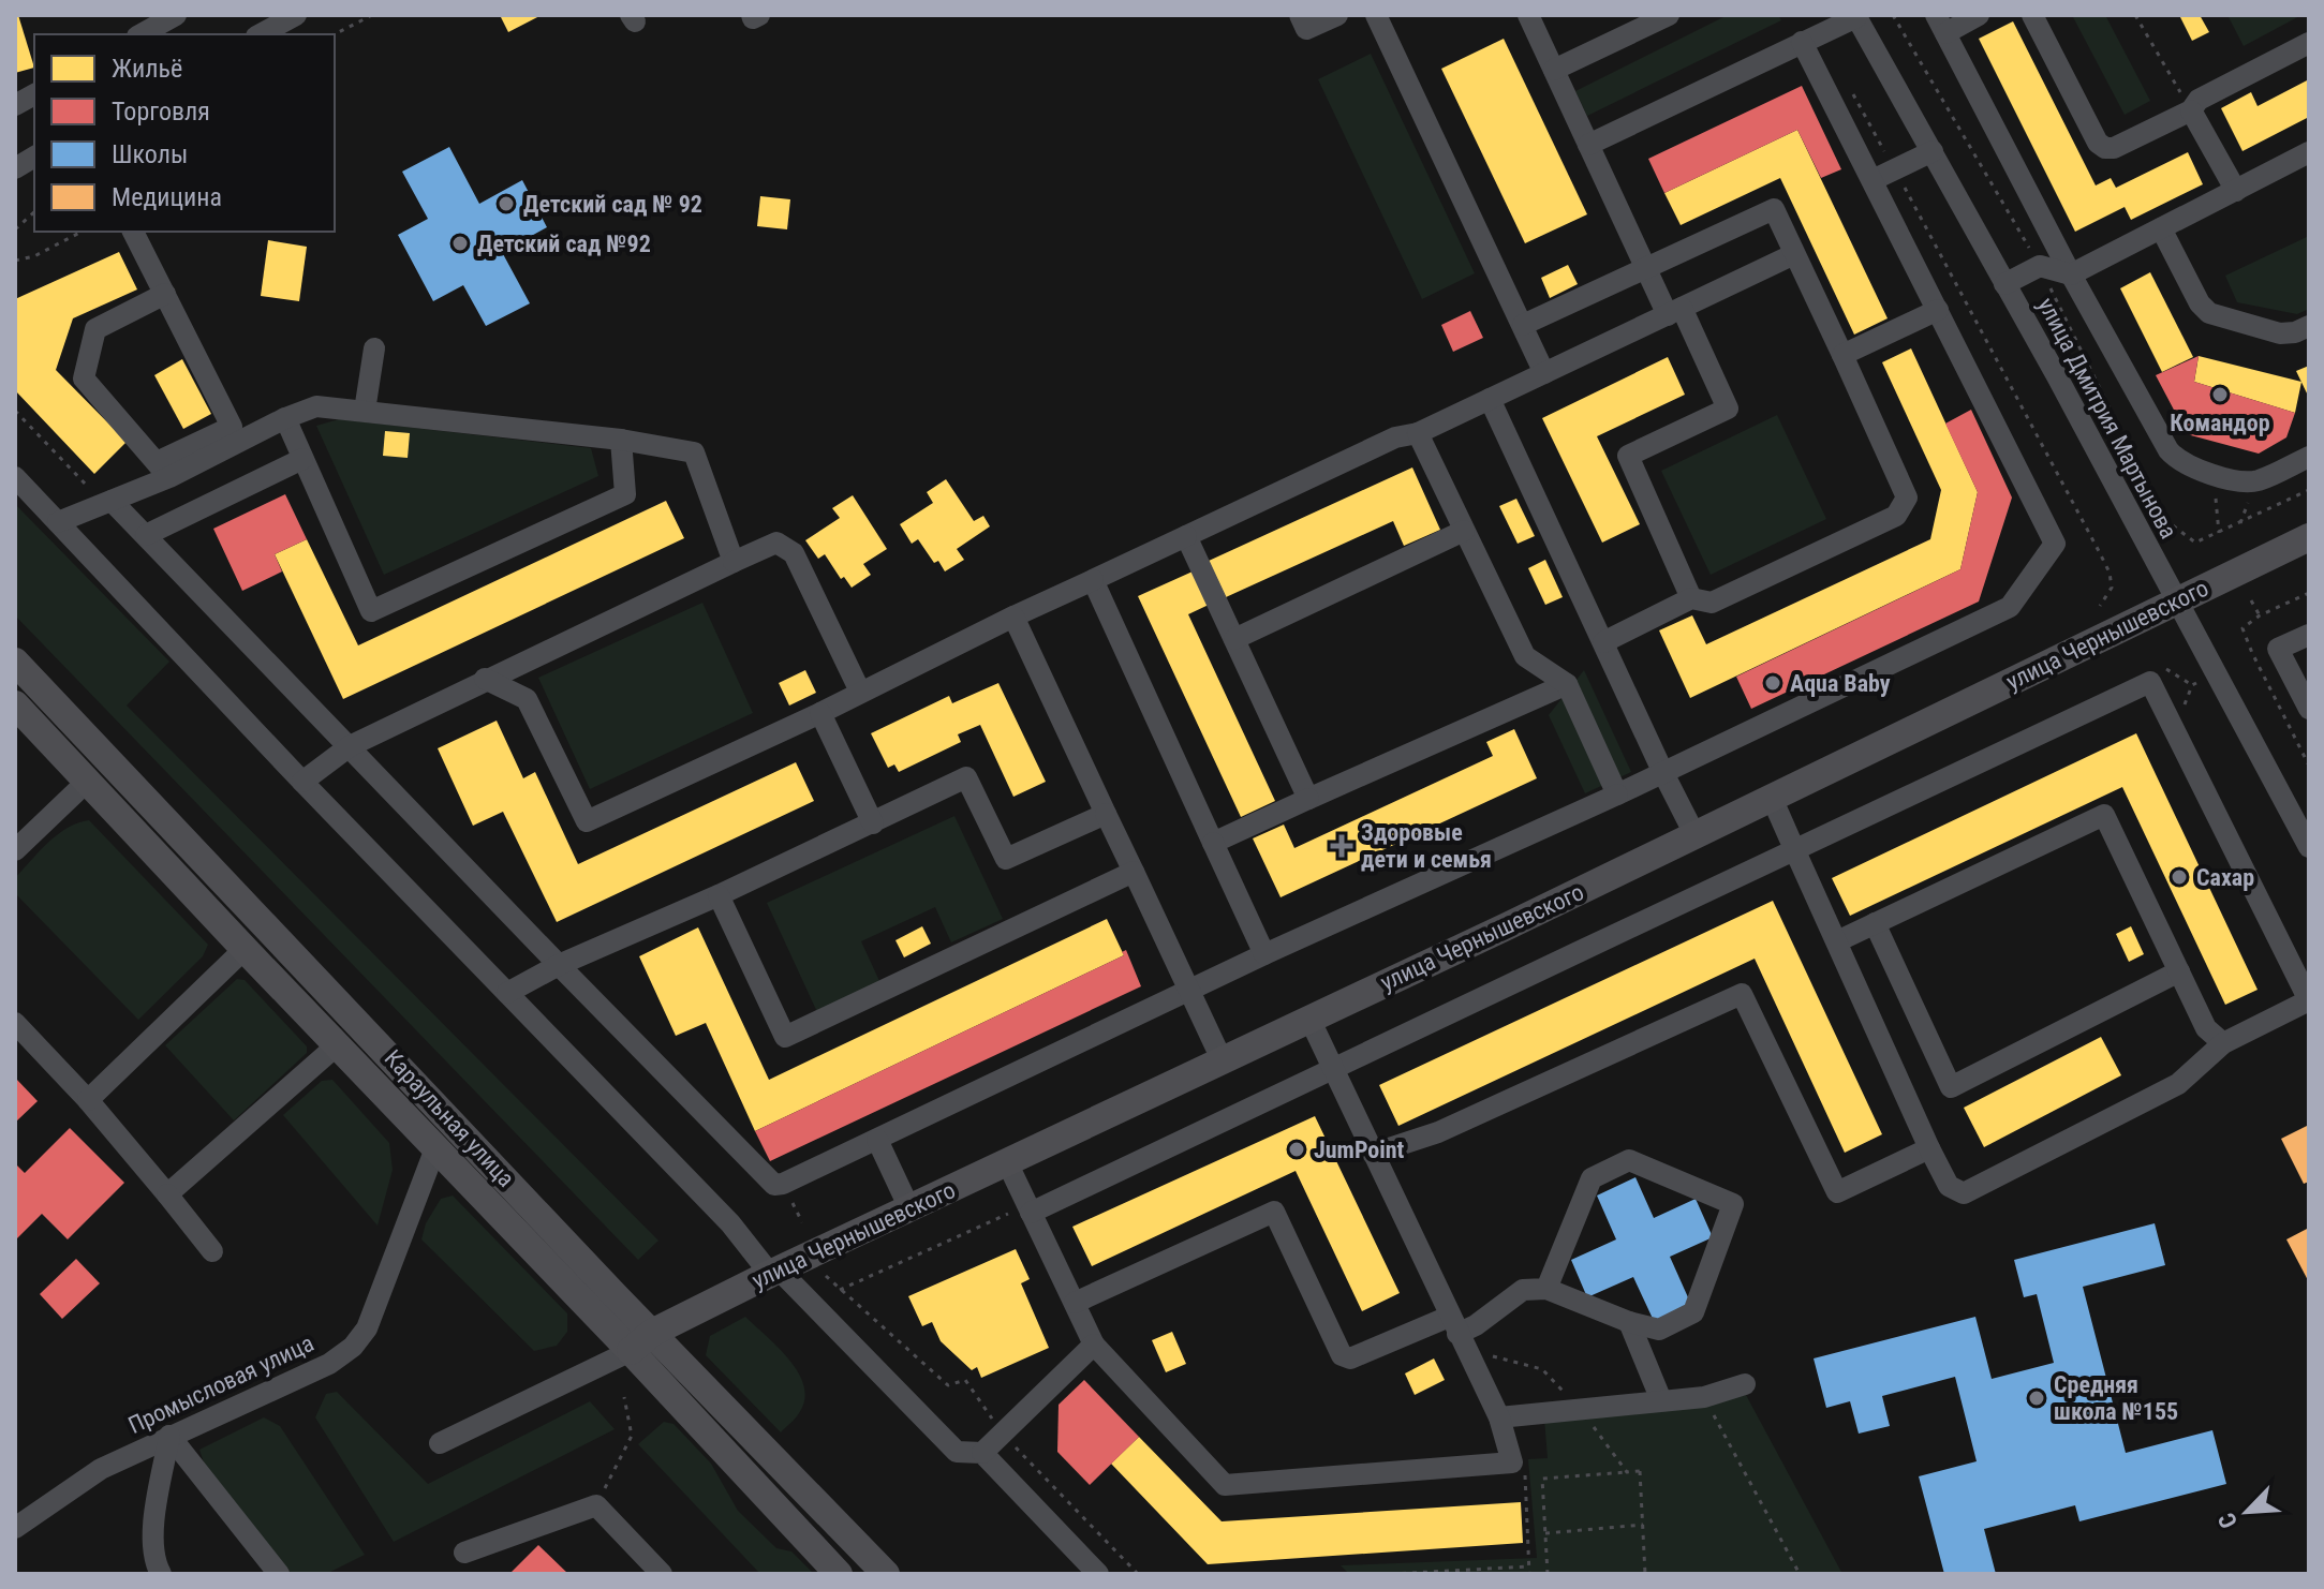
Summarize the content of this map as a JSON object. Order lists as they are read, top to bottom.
{
  "streets": {
    "main road": ["улица Чернышевского", "Караульная улица"],
    "street": ["улица Дмитрия Мартынова", "Промысловая улица"]
  },
  "crossings": [
    ["улица Дмитрия Мартынова", "улица Чернышевского"],
    ["улица Чернышевского", "Караульная улица"],
    ["Караульная улица", "Промысловая улица"]
  ],
  "places": {
    "other": [
      "Детский сад № 92",
      "Детский сад №92",
      "Командор",
      "Aqua Baby",
      "Сахар",
      "JumPoint",
      "Средняя школа №155"
    ],
    "health": ["Здоровые дети и семья"]
  },
  "legend": [
    "Жильё",
    "Торговля",
    "Школы",
    "Медицина"
  ],
  "north": "bottom left"
}
